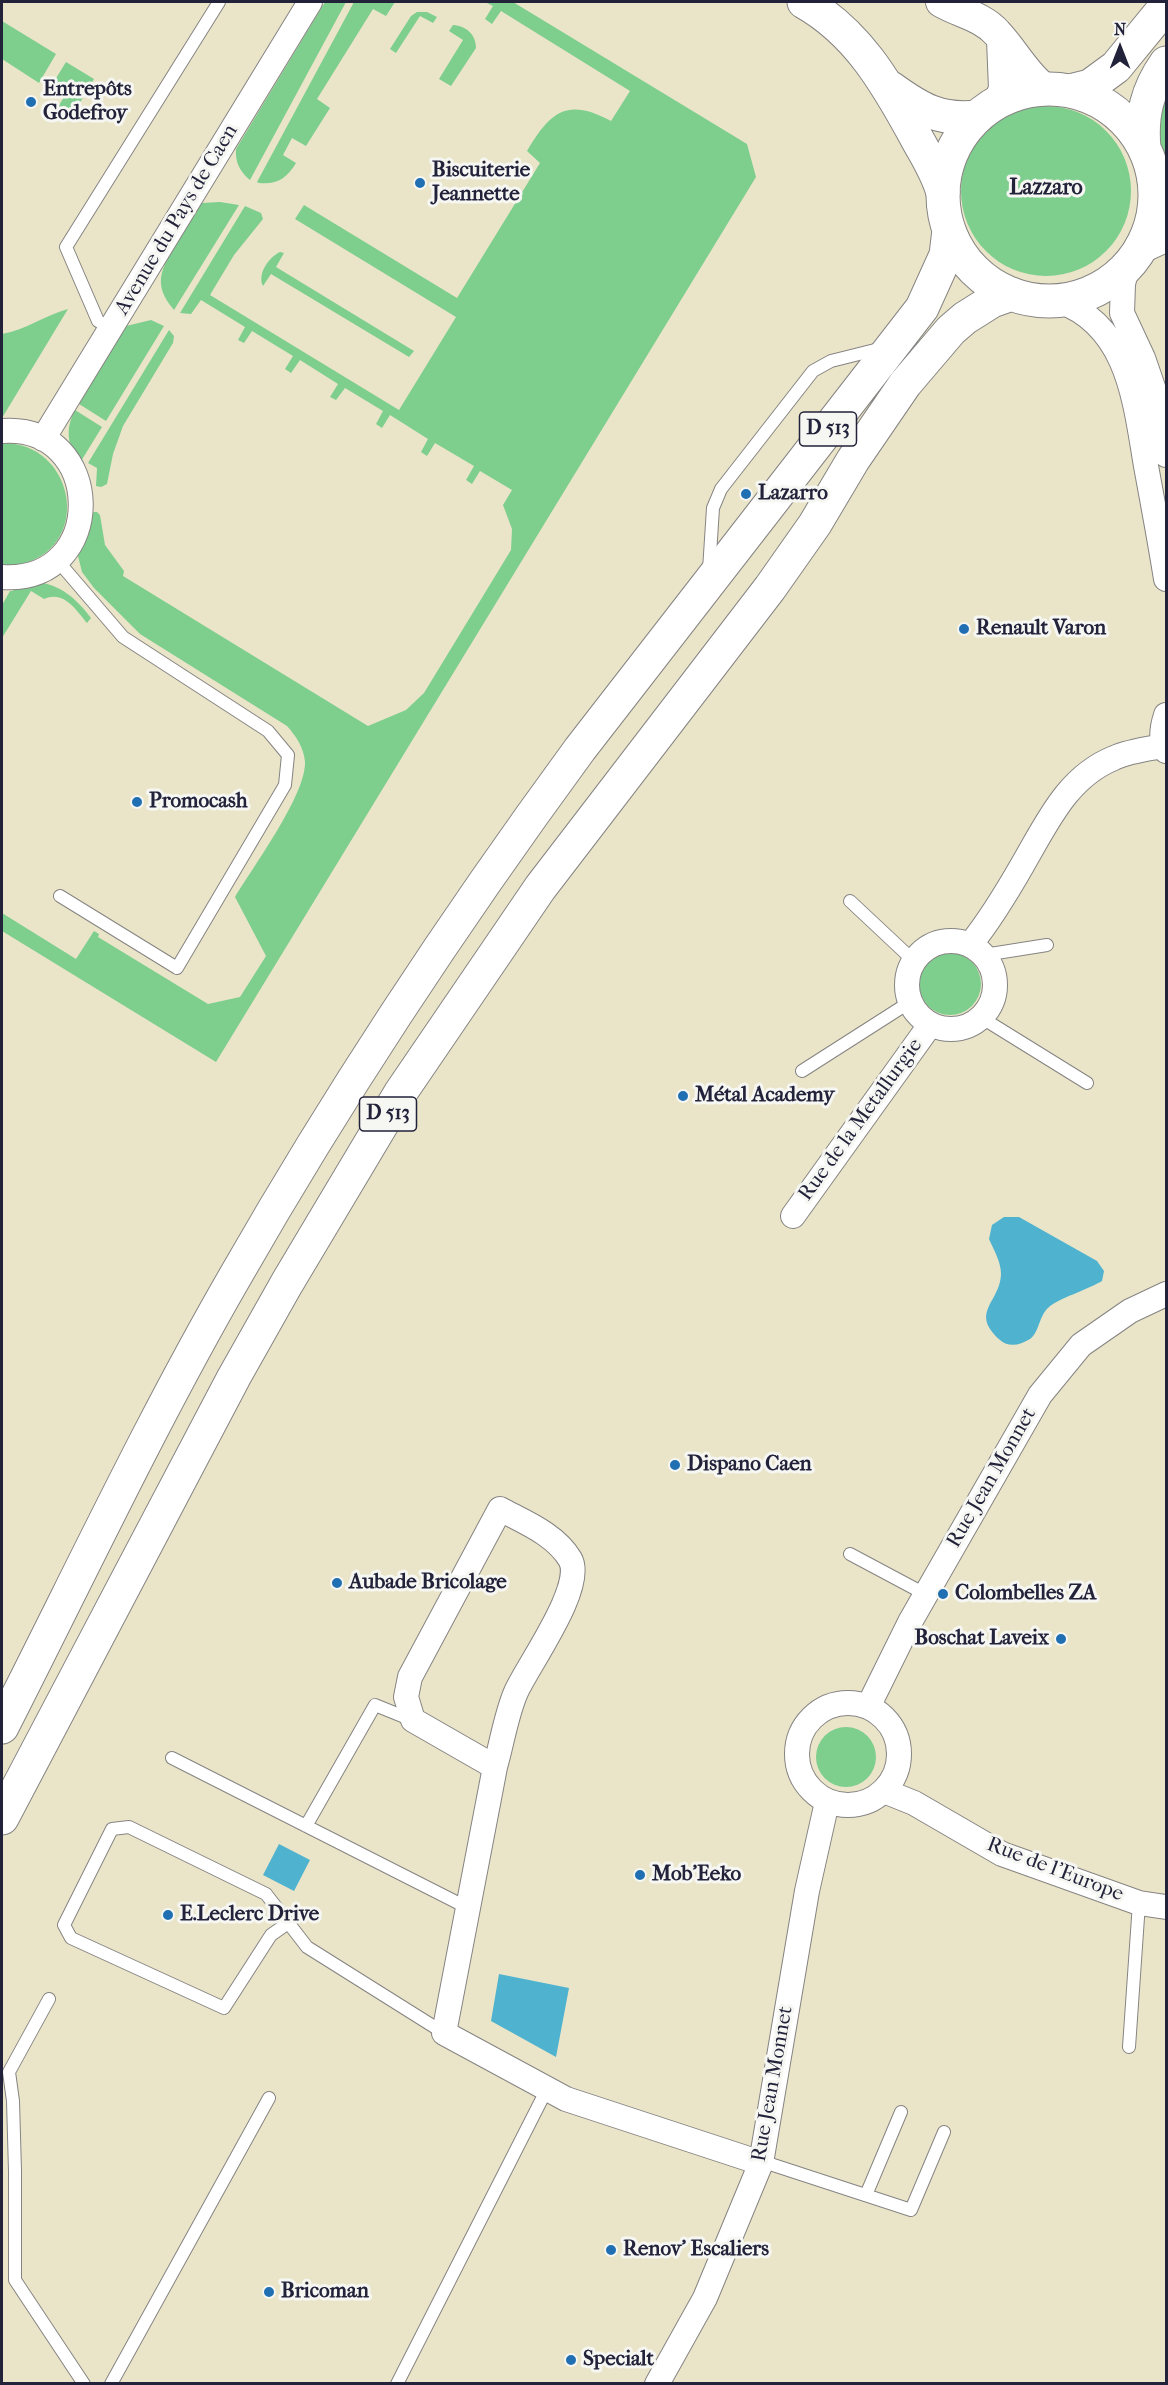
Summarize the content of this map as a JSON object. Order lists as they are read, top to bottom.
{
  "streets": {
    "main road": ["D 513"],
    "street": [
      "Avenue du Pays de Caen",
      "Rue de la Metallurgie",
      "Rue Jean Monnet",
      "Rue de l'Europe"
    ]
  },
  "crossings": [
    ["Rue Jean Monnet", "Rue de l'Europe"]
  ],
  "districts": ["Lazzaro"],
  "places": [
    "Entrepôts Godefroy",
    "Biscuiterie Jeannette",
    "Lazarro",
    "Renault Varon",
    "Promocash",
    "Métal Academy",
    "Dispano Caen",
    "Aubade Bricolage",
    "Colombelles ZA",
    "Boschat Laveix",
    "Mob’Eeko",
    "E.Leclerc Drive",
    "Renov' Escaliers",
    "Bricoman",
    "Specialt"
  ],
  "north": "top"
}
